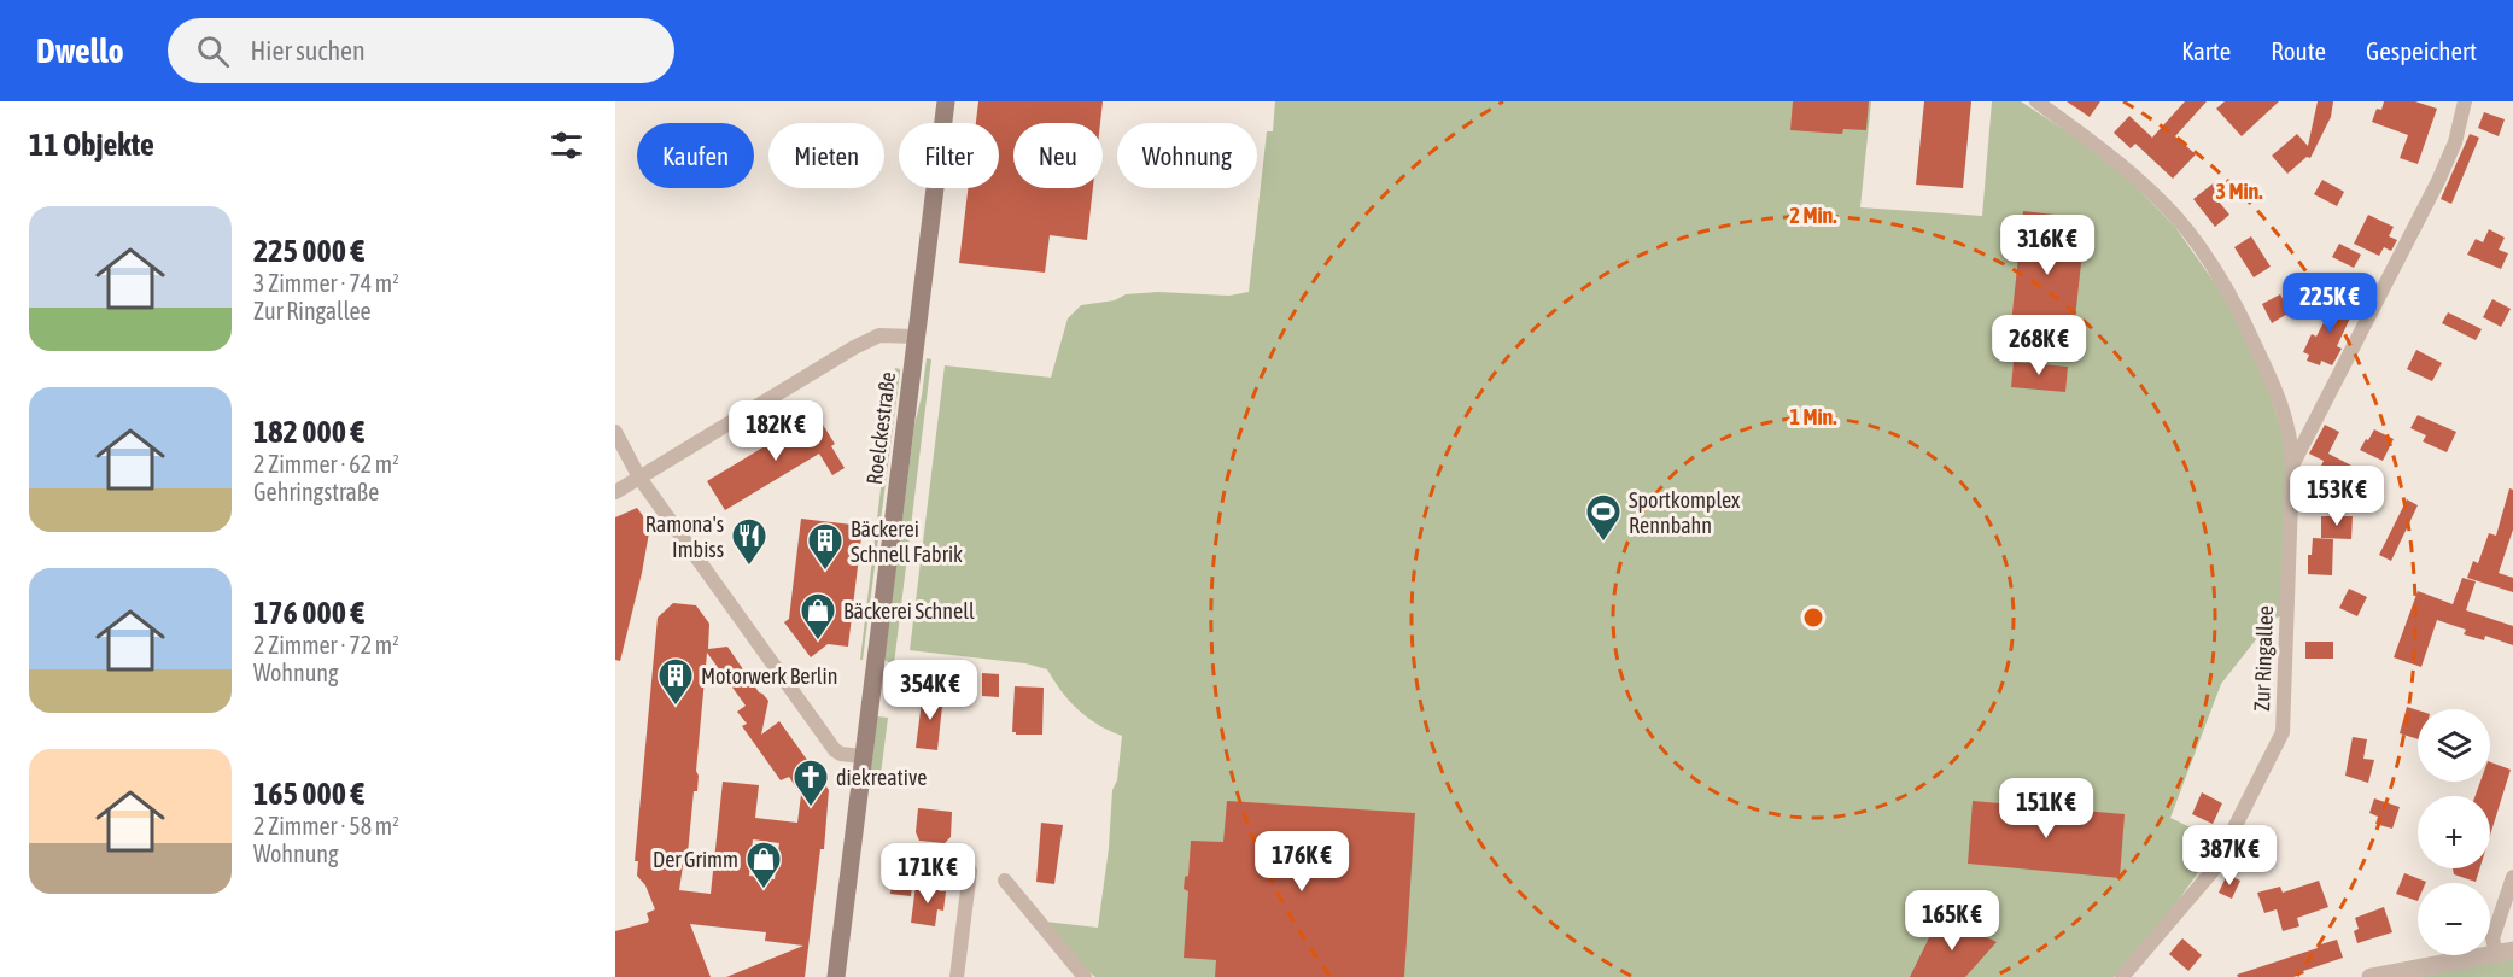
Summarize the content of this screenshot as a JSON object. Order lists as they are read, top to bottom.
{
  "streets": {
    "main road": ["Roelckestraße"],
    "street": ["Zur Ringallee"]
  },
  "places": {
    "sports": ["Sportkomplex Rennbahn"],
    "restaurant": ["Ramona's Imbiss"],
    "building": ["Bäckerei Schnell Fabrik", "Motorwerk Berlin"],
    "shop": ["Bäckerei Schnell", "Der Grimm"],
    "church": ["diekreative"]
  },
  "page": {
    "header": "Dwello",
    "search": "Hier suchen",
    "nav": ["Karte", "Route", "Gespeichert"],
    "heading": "11 Objekte",
    "chip": [
      "Kaufen",
      "Mieten",
      "Filter",
      "Neu",
      "Wohnung"
    ],
    "list": [
      {
        "name": "225 000 €",
        "note": "3 Zimmer · 74 m² · Zur Ringallee"
      },
      {
        "name": "182 000 €",
        "note": "2 Zimmer · 62 m² · Gehringstraße"
      },
      {
        "name": "176 000 €",
        "note": "2 Zimmer · 72 m² · Wohnung"
      },
      {
        "name": "165 000 €",
        "note": "2 Zimmer · 58 m² · Wohnung"
      }
    ],
    "price": [
      "316K €",
      "225K €",
      "268K €",
      "182K €",
      "153K €",
      "354K €",
      "151K €",
      "387K €",
      "176K €",
      "171K €",
      "165K €"
    ],
    "map_buttons": ["+", "−"]
  },
  "rings": ["3 Min.", "2 Min.", "1 Min."]
}
